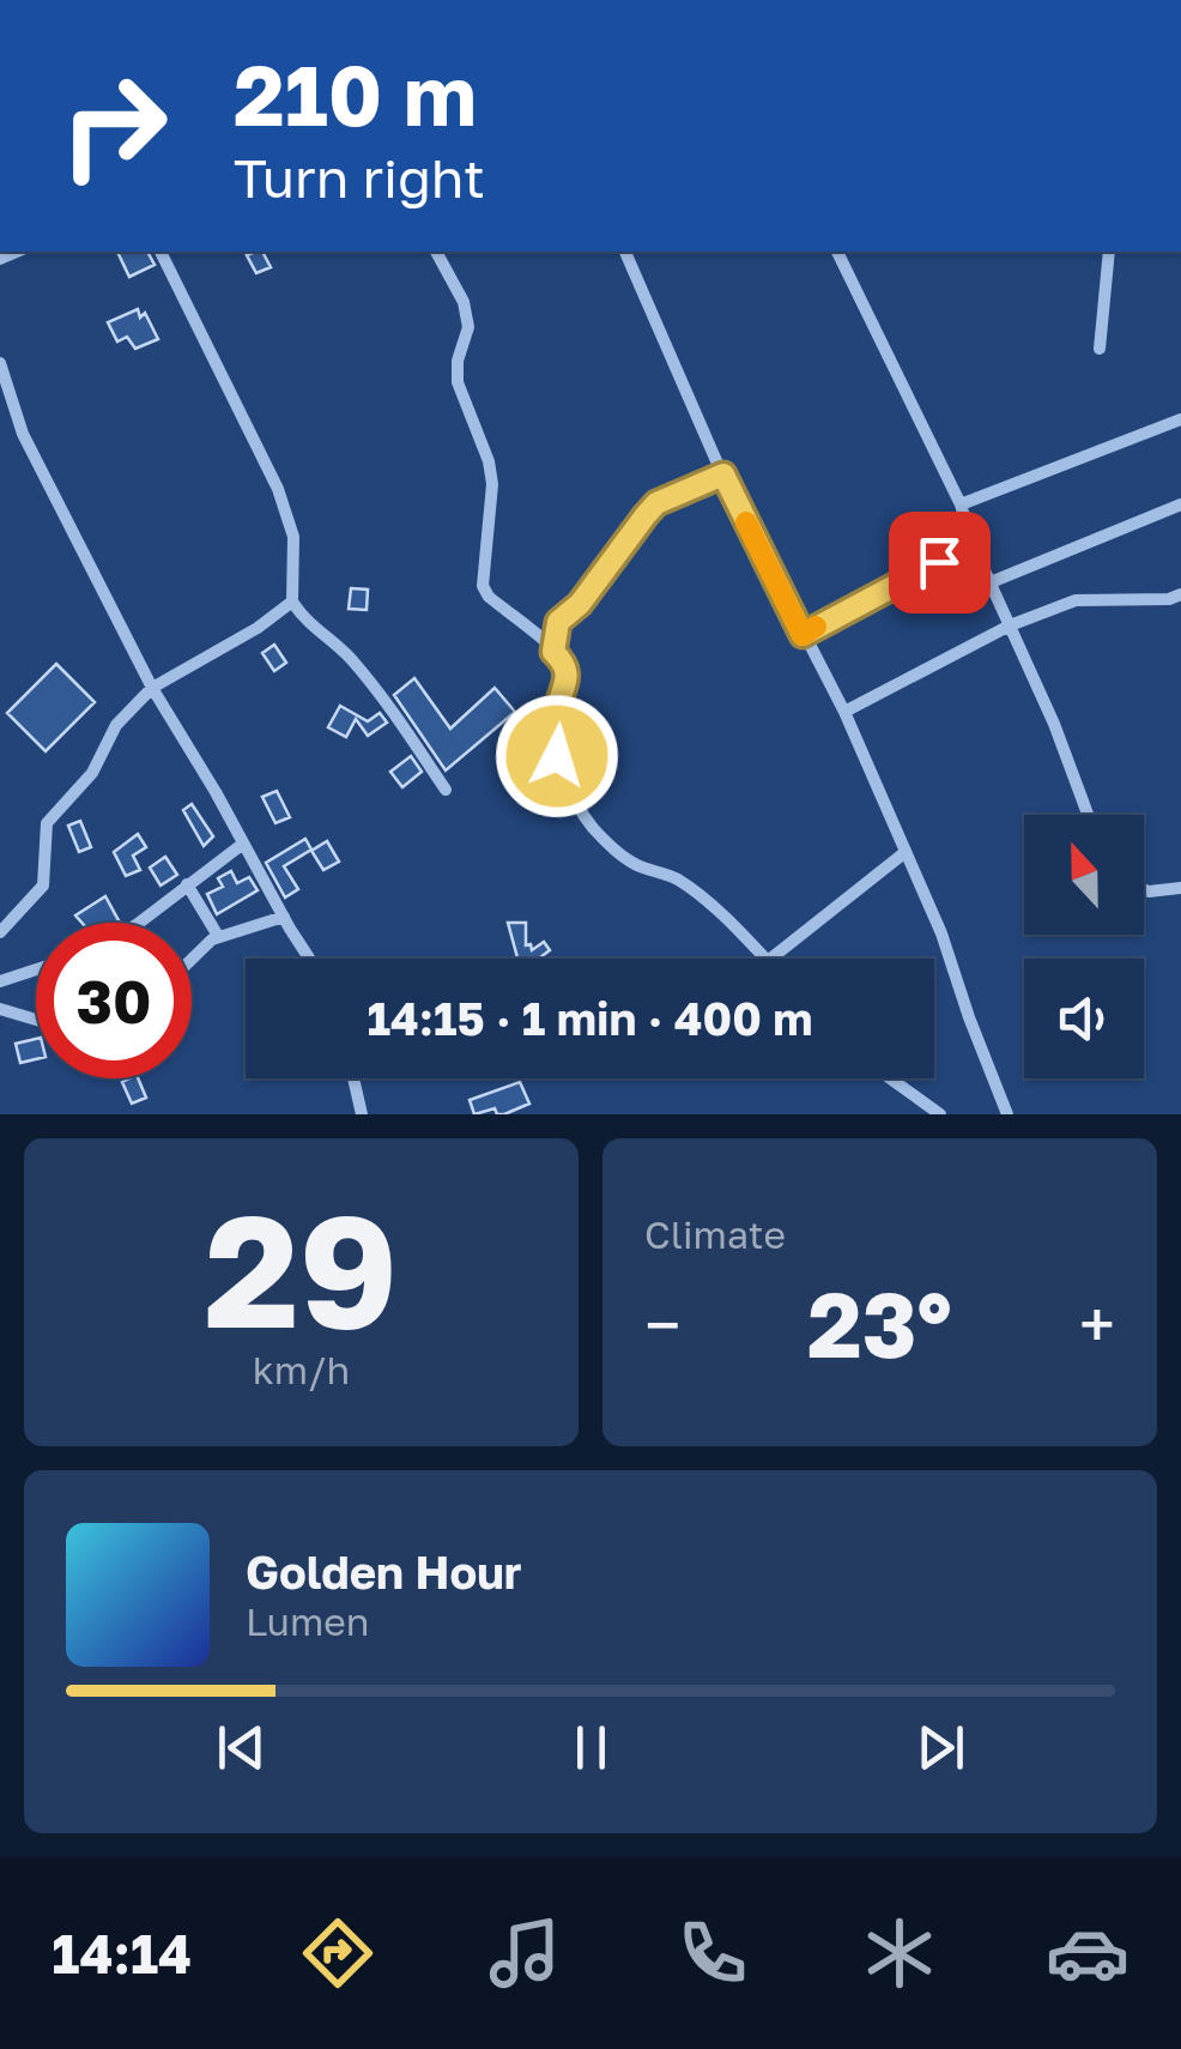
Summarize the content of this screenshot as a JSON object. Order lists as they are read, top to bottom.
{
  "north": "top",
  "page": {
    "turn": ["210 m", "Turn right"],
    "limit": "30",
    "trip": "14:15 · 1 min · 400 m",
    "tile": [
      ["29", "km/h"],
      "Climate"
    ],
    "heat": ["−", "23°", "+"],
    "song": ["Golden Hour", "Lumen"],
    "tabs": "14:14"
  }
}
